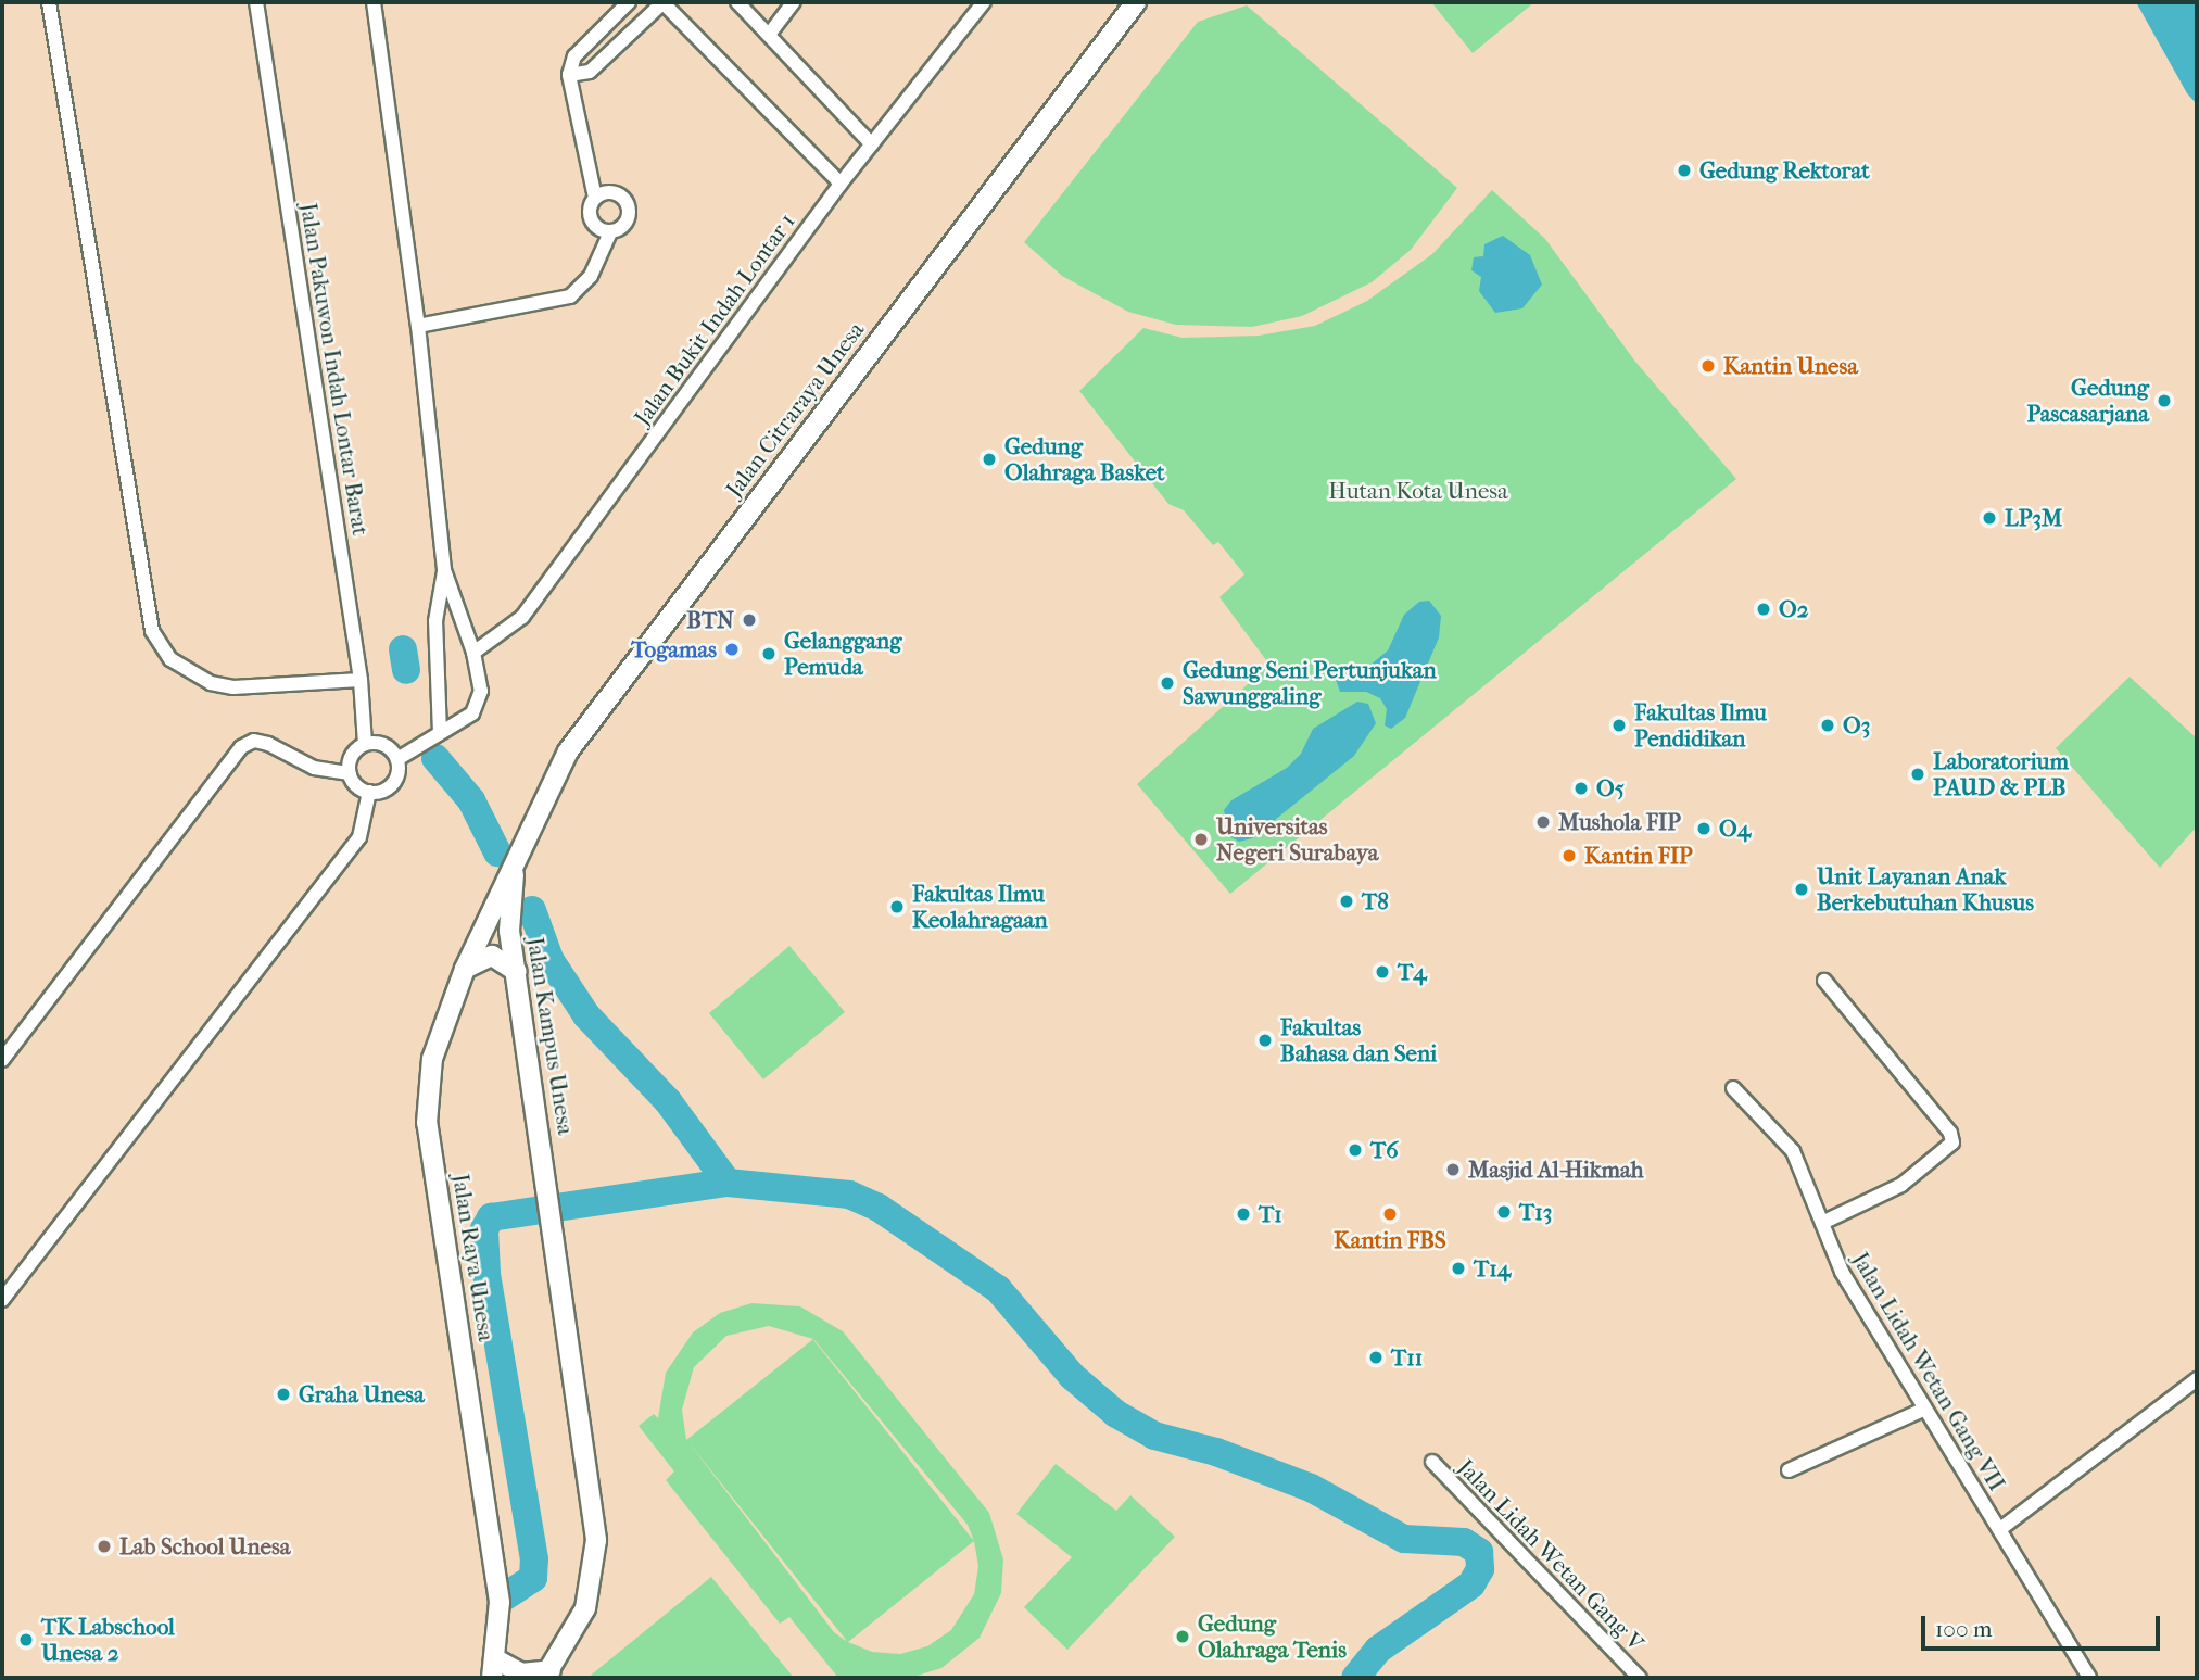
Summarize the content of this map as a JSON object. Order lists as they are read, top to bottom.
{
  "streets": {
    "main road": ["Jalan Citraraya Unesa", "Jalan Kampus Unesa", "Jalan Raya Unesa"],
    "street": [
      "Jalan Bukit Indah Lontar 1",
      "Jalan Pakuwon Indah Lontar Barat",
      "Jalan Lidah Wetan Gang VII",
      "Jalan Lidah Wetan Gang V"
    ]
  },
  "crossings": [
    ["Jalan Citraraya Unesa", "Jalan Kampus Unesa"],
    ["Jalan Citraraya Unesa", "Jalan Raya Unesa"],
    ["Jalan Kampus Unesa", "Jalan Raya Unesa"]
  ],
  "parks": ["Hutan Kota Unesa"],
  "places": [
    "Gedung Rektorat",
    "Kantin Unesa",
    "Gedung Pascasarjana",
    "Gedung Olahraga Basket",
    "LP3M",
    "O2",
    "BTN",
    "Togamas",
    "Gelanggang Pemuda",
    "Gedung Seni Pertunjukan Sawunggaling",
    "Fakultas Ilmu Pendidikan",
    "O3",
    "Laboratorium PAUD & PLB",
    "O5",
    "Mushola FIP",
    "O4",
    "Universitas Negeri Surabaya",
    "Kantin FIP",
    "Unit Layanan Anak Berkebutuhan Khusus",
    "T8",
    "Fakultas Ilmu Keolahragaan",
    "T4",
    "Fakultas Bahasa dan Seni",
    "T6",
    "Masjid Al-Hikmah",
    "T13",
    "T1",
    "Kantin FBS",
    "T14",
    "T11",
    "Graha Unesa",
    "Lab School Unesa",
    "Gedung Olahraga Tenis",
    "TK Labschool Unesa 2"
  ],
  "scale_bar": "100 m"
}
